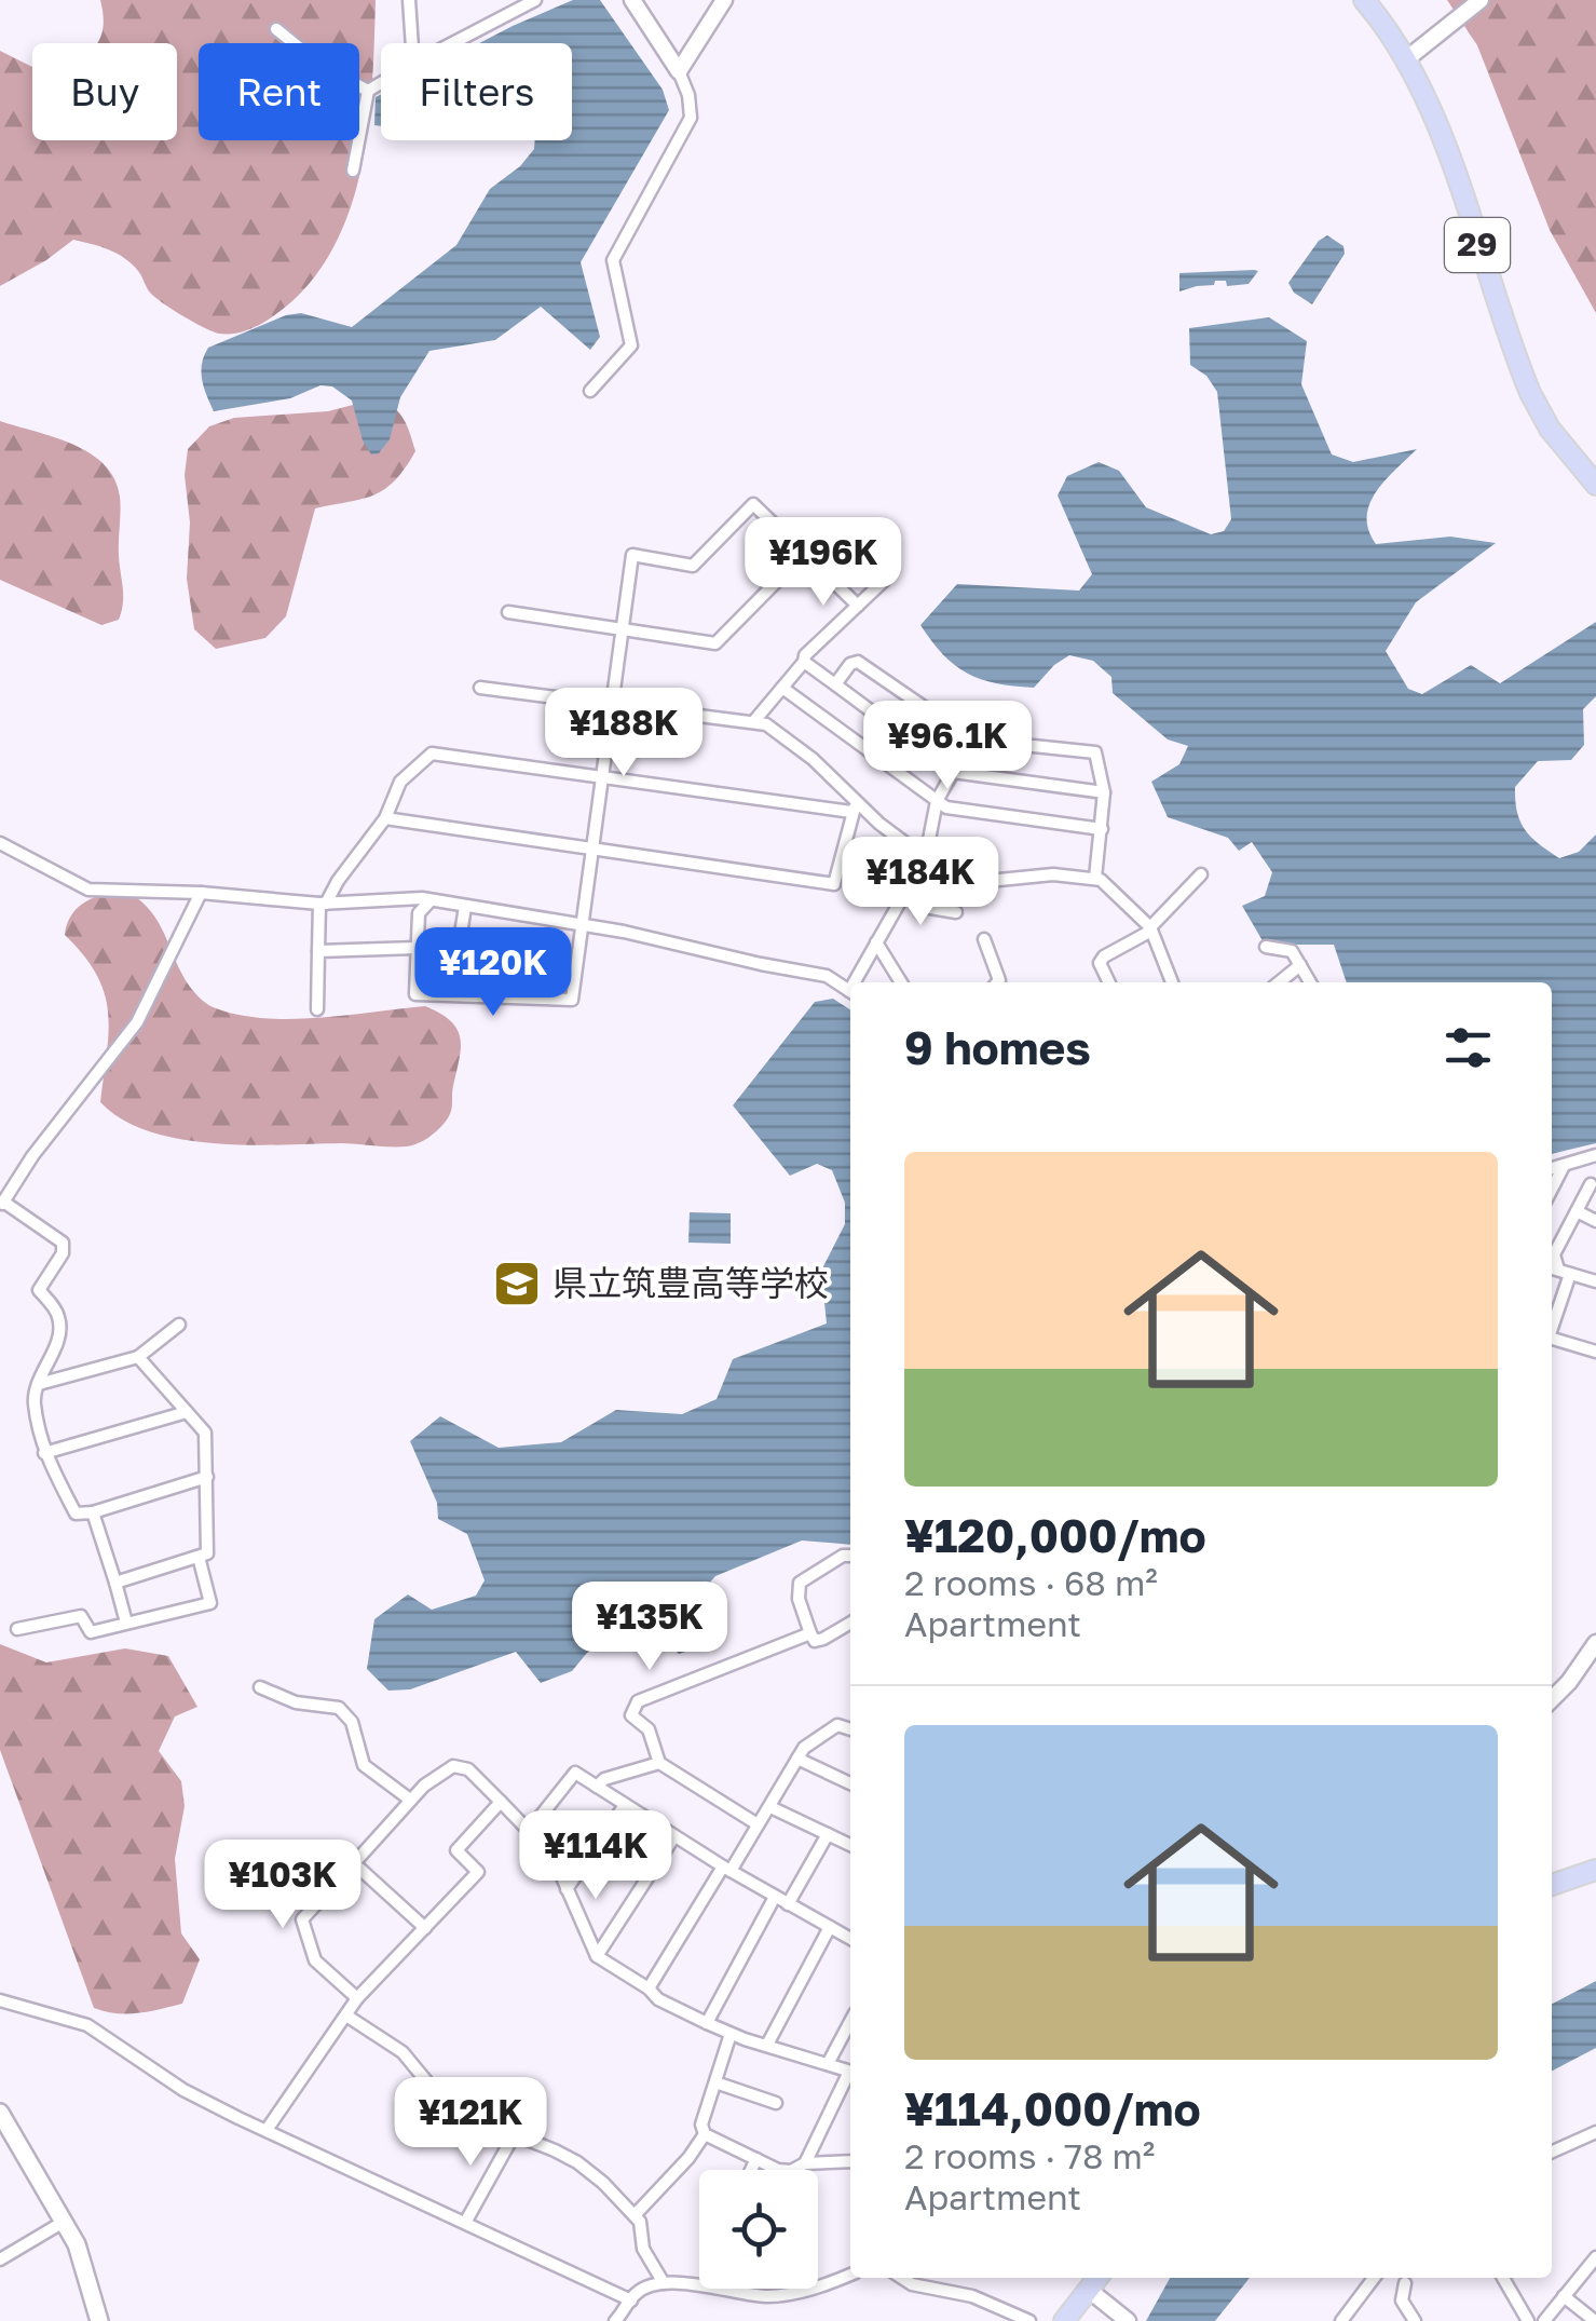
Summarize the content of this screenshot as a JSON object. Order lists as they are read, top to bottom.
{
  "streets": {
    "main road": ["29"]
  },
  "places": {
    "school or university": ["県立筑豊高等学校"]
  },
  "page": {
    "chip": ["Buy", "Rent", "Filters"],
    "price": [
      "¥196K",
      "¥188K",
      "¥96.1K",
      "¥184K",
      "¥120K",
      "¥135K",
      "¥114K",
      "¥103K",
      "¥121K"
    ],
    "heading": "9 homes",
    "list": [
      {
        "name": "¥120,000/mo",
        "note": "2 rooms · 68 m² · Apartment"
      },
      {
        "name": "¥114,000/mo",
        "note": "2 rooms · 78 m² · Apartment"
      }
    ]
  }
}
